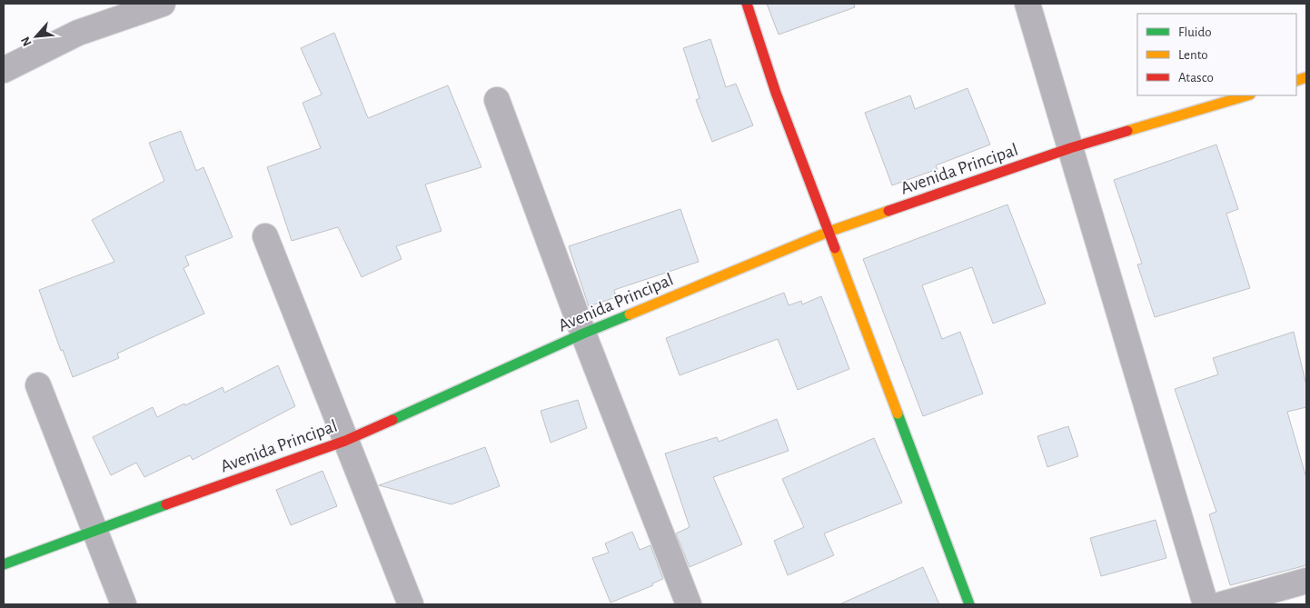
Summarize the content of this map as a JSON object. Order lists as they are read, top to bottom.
{
  "streets": {
    "street": ["Avenida Principal"]
  },
  "legend": ["Fluido", "Lento", "Atasco"],
  "north": "bottom left"
}
